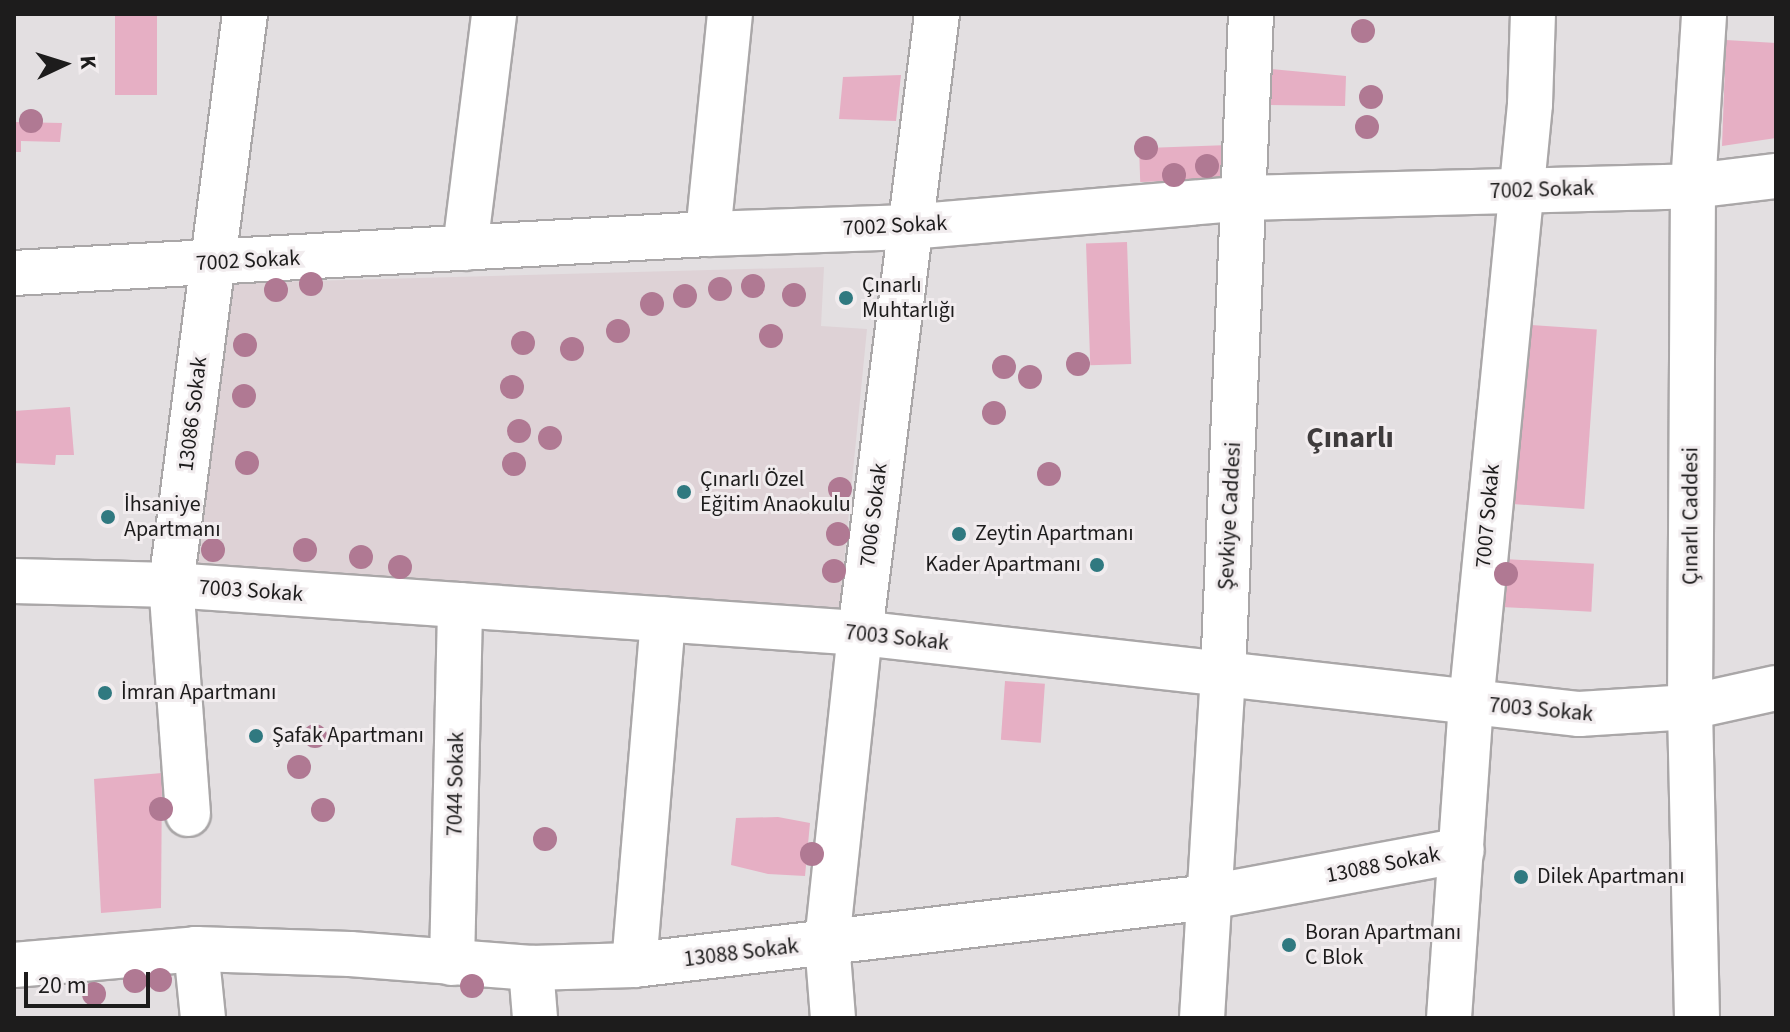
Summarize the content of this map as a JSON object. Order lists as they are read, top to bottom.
{
  "streets": {
    "street": [
      "7002 Sokak",
      "13086 Sokak",
      "7006 Sokak",
      "Şevkiye Caddesi",
      "7007 Sokak",
      "Çınarlı Caddesi",
      "7003 Sokak",
      "7044 Sokak",
      "13088 Sokak"
    ]
  },
  "crossings": [
    ["7002 Sokak", "13086 Sokak"],
    ["7002 Sokak", "7006 Sokak"],
    ["7002 Sokak", "Şevkiye Caddesi"],
    ["7002 Sokak", "7007 Sokak"],
    ["7002 Sokak", "Çınarlı Caddesi"],
    ["13086 Sokak", "7003 Sokak"],
    ["7006 Sokak", "7003 Sokak"],
    ["7006 Sokak", "13088 Sokak"],
    ["Şevkiye Caddesi", "7003 Sokak"],
    ["Şevkiye Caddesi", "13088 Sokak"],
    ["7007 Sokak", "7003 Sokak"],
    ["7007 Sokak", "13088 Sokak"],
    ["Çınarlı Caddesi", "7003 Sokak"],
    ["7003 Sokak", "7044 Sokak"],
    ["7044 Sokak", "13088 Sokak"]
  ],
  "districts": ["Çınarlı"],
  "places": [
    "Çınarlı Muhtarlığı",
    "Çınarlı Özel Eğitim Anaokulu",
    "İhsaniye Apartmanı",
    "Zeytin Apartmanı",
    "Kader Apartmanı",
    "İmran Apartmanı",
    "Şafak Apartmanı",
    "Dilek Apartmanı",
    "Boran Apartmanı C Blok"
  ],
  "scale_bar": "20 m",
  "north": "right"
}
